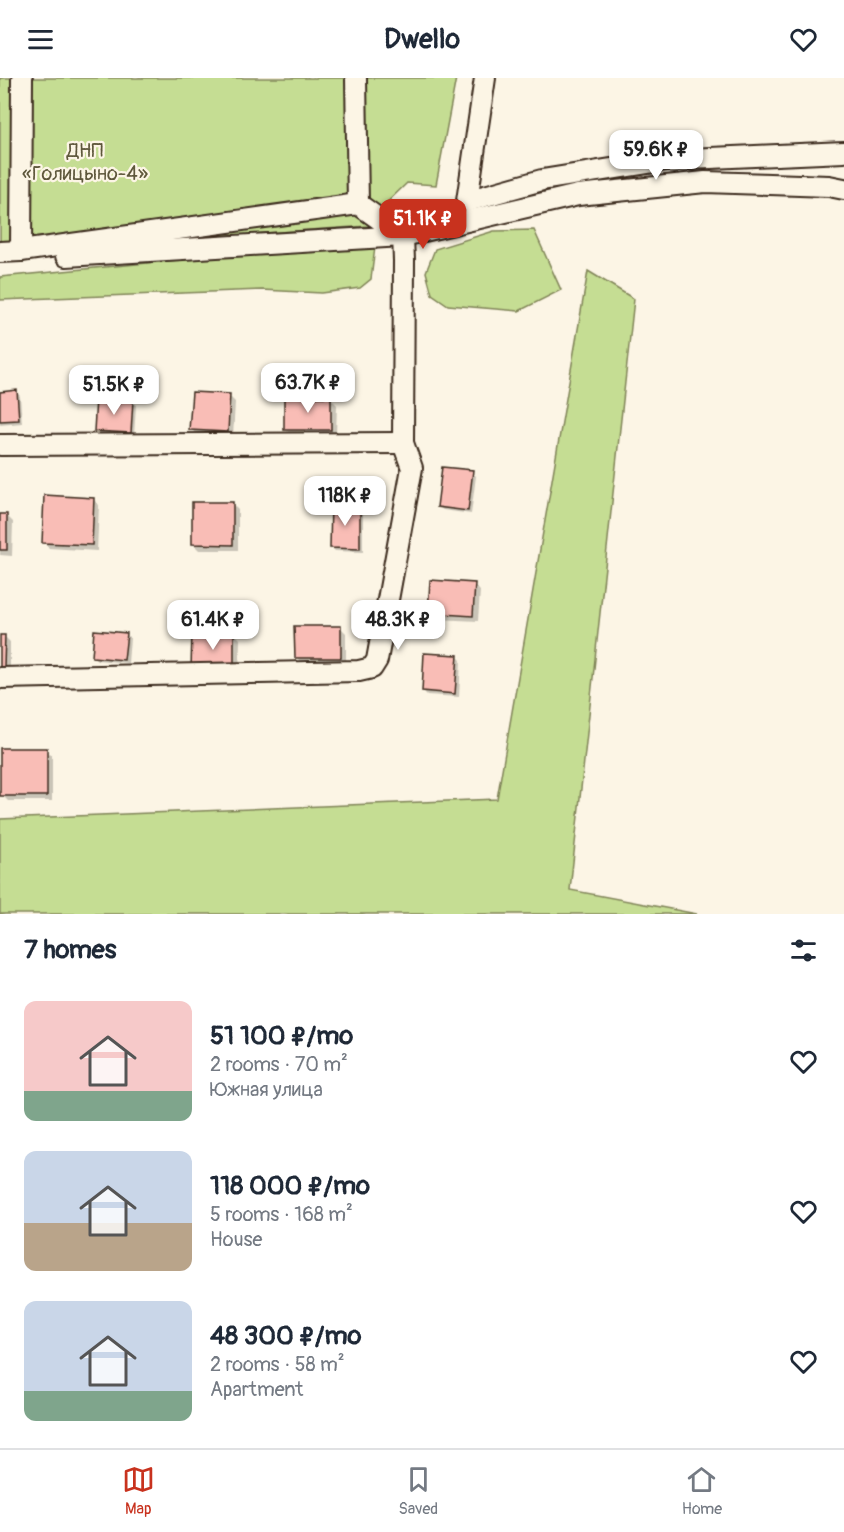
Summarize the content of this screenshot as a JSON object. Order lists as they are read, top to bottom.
{
  "parks": ["ДНП «Голицыно-4»"],
  "page": {
    "header": "Dwello",
    "price": [
      "59.6K ₽",
      "51.1K ₽",
      "63.7K ₽",
      "51.5K ₽",
      "118K ₽",
      "61.4K ₽",
      "48.3K ₽"
    ],
    "heading": "7 homes",
    "list": [
      {
        "name": "51 100 ₽/mo",
        "note": "2 rooms · 70 m² · Южная улица"
      },
      {
        "name": "118 000 ₽/mo",
        "note": "5 rooms · 168 m² · House"
      },
      {
        "name": "48 300 ₽/mo",
        "note": "2 rooms · 58 m² · Apartment"
      }
    ],
    "tabs": ["Map", "Saved", "Home"]
  }
}
